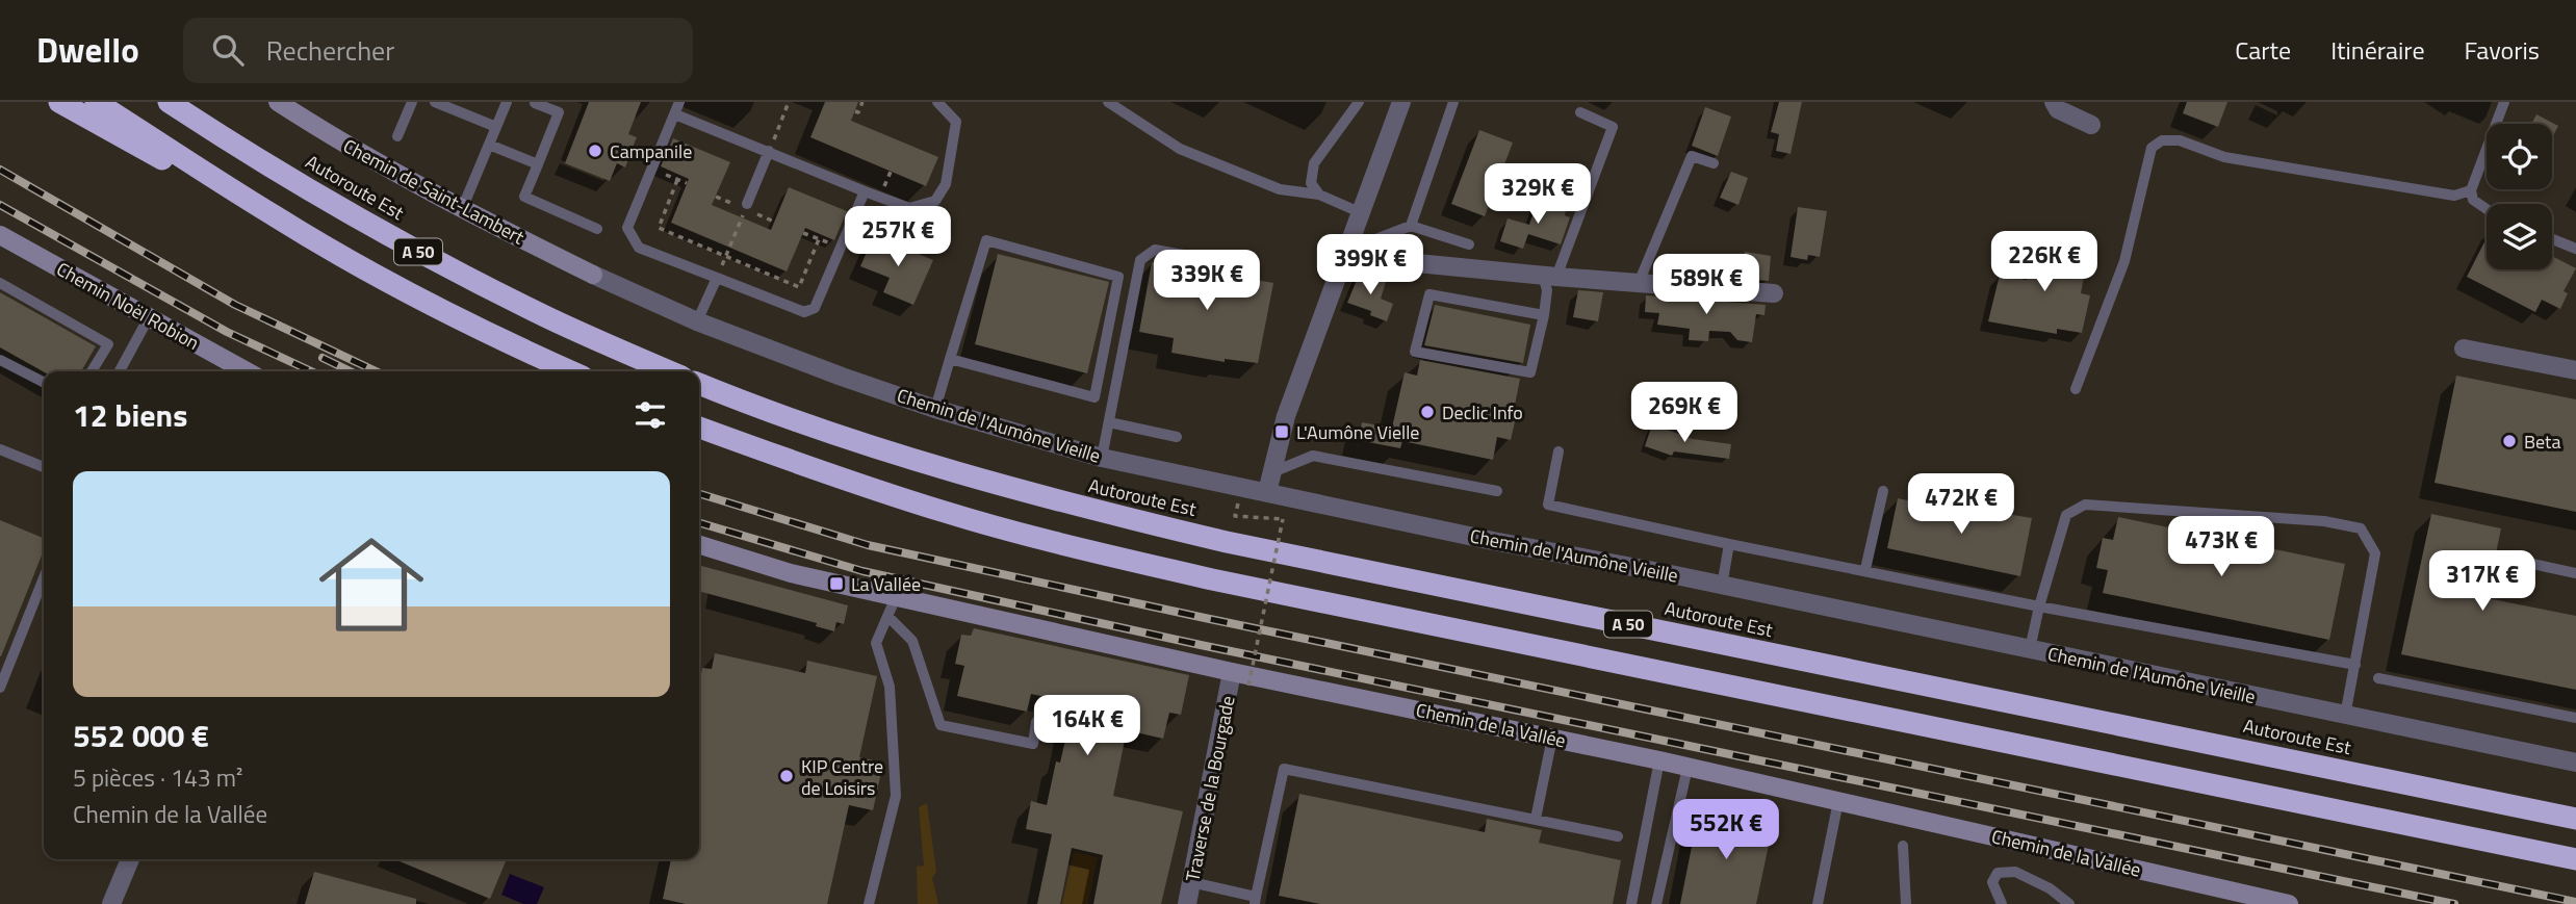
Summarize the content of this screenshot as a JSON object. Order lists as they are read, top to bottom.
{
  "streets": {
    "highway": ["Autoroute Est", "A 50"],
    "street": [
      "Chemin de Saint-Lambert",
      "Chemin Noël Robion",
      "Chemin de l'Aumône Vieille",
      "Chemin de la Vallée",
      "Traverse de la Bourgade"
    ]
  },
  "crossings": [
    ["Chemin de Saint-Lambert", "Chemin de l'Aumône Vieille"],
    ["Chemin de la Vallée", "Traverse de la Bourgade"]
  ],
  "places": {
    "other": [
      "Campanile",
      "Declic Info",
      "Beta",
      "KIP Centre de Loisirs"
    ],
    "transit": ["L'Aumône Vielle", "La Vallée"]
  },
  "page": {
    "header": "Dwello",
    "search": "Rechercher",
    "nav": ["Carte", "Itinéraire", "Favoris"],
    "price": [
      "329K €",
      "257K €",
      "226K €",
      "399K €",
      "339K €",
      "589K €",
      "269K €",
      "472K €",
      "473K €",
      "317K €",
      "164K €",
      "552K €"
    ],
    "heading": "12 biens",
    "list": [
      {
        "name": "552 000 €",
        "note": "5 pièces · 143 m² · Chemin de la Vallée"
      }
    ]
  }
}
